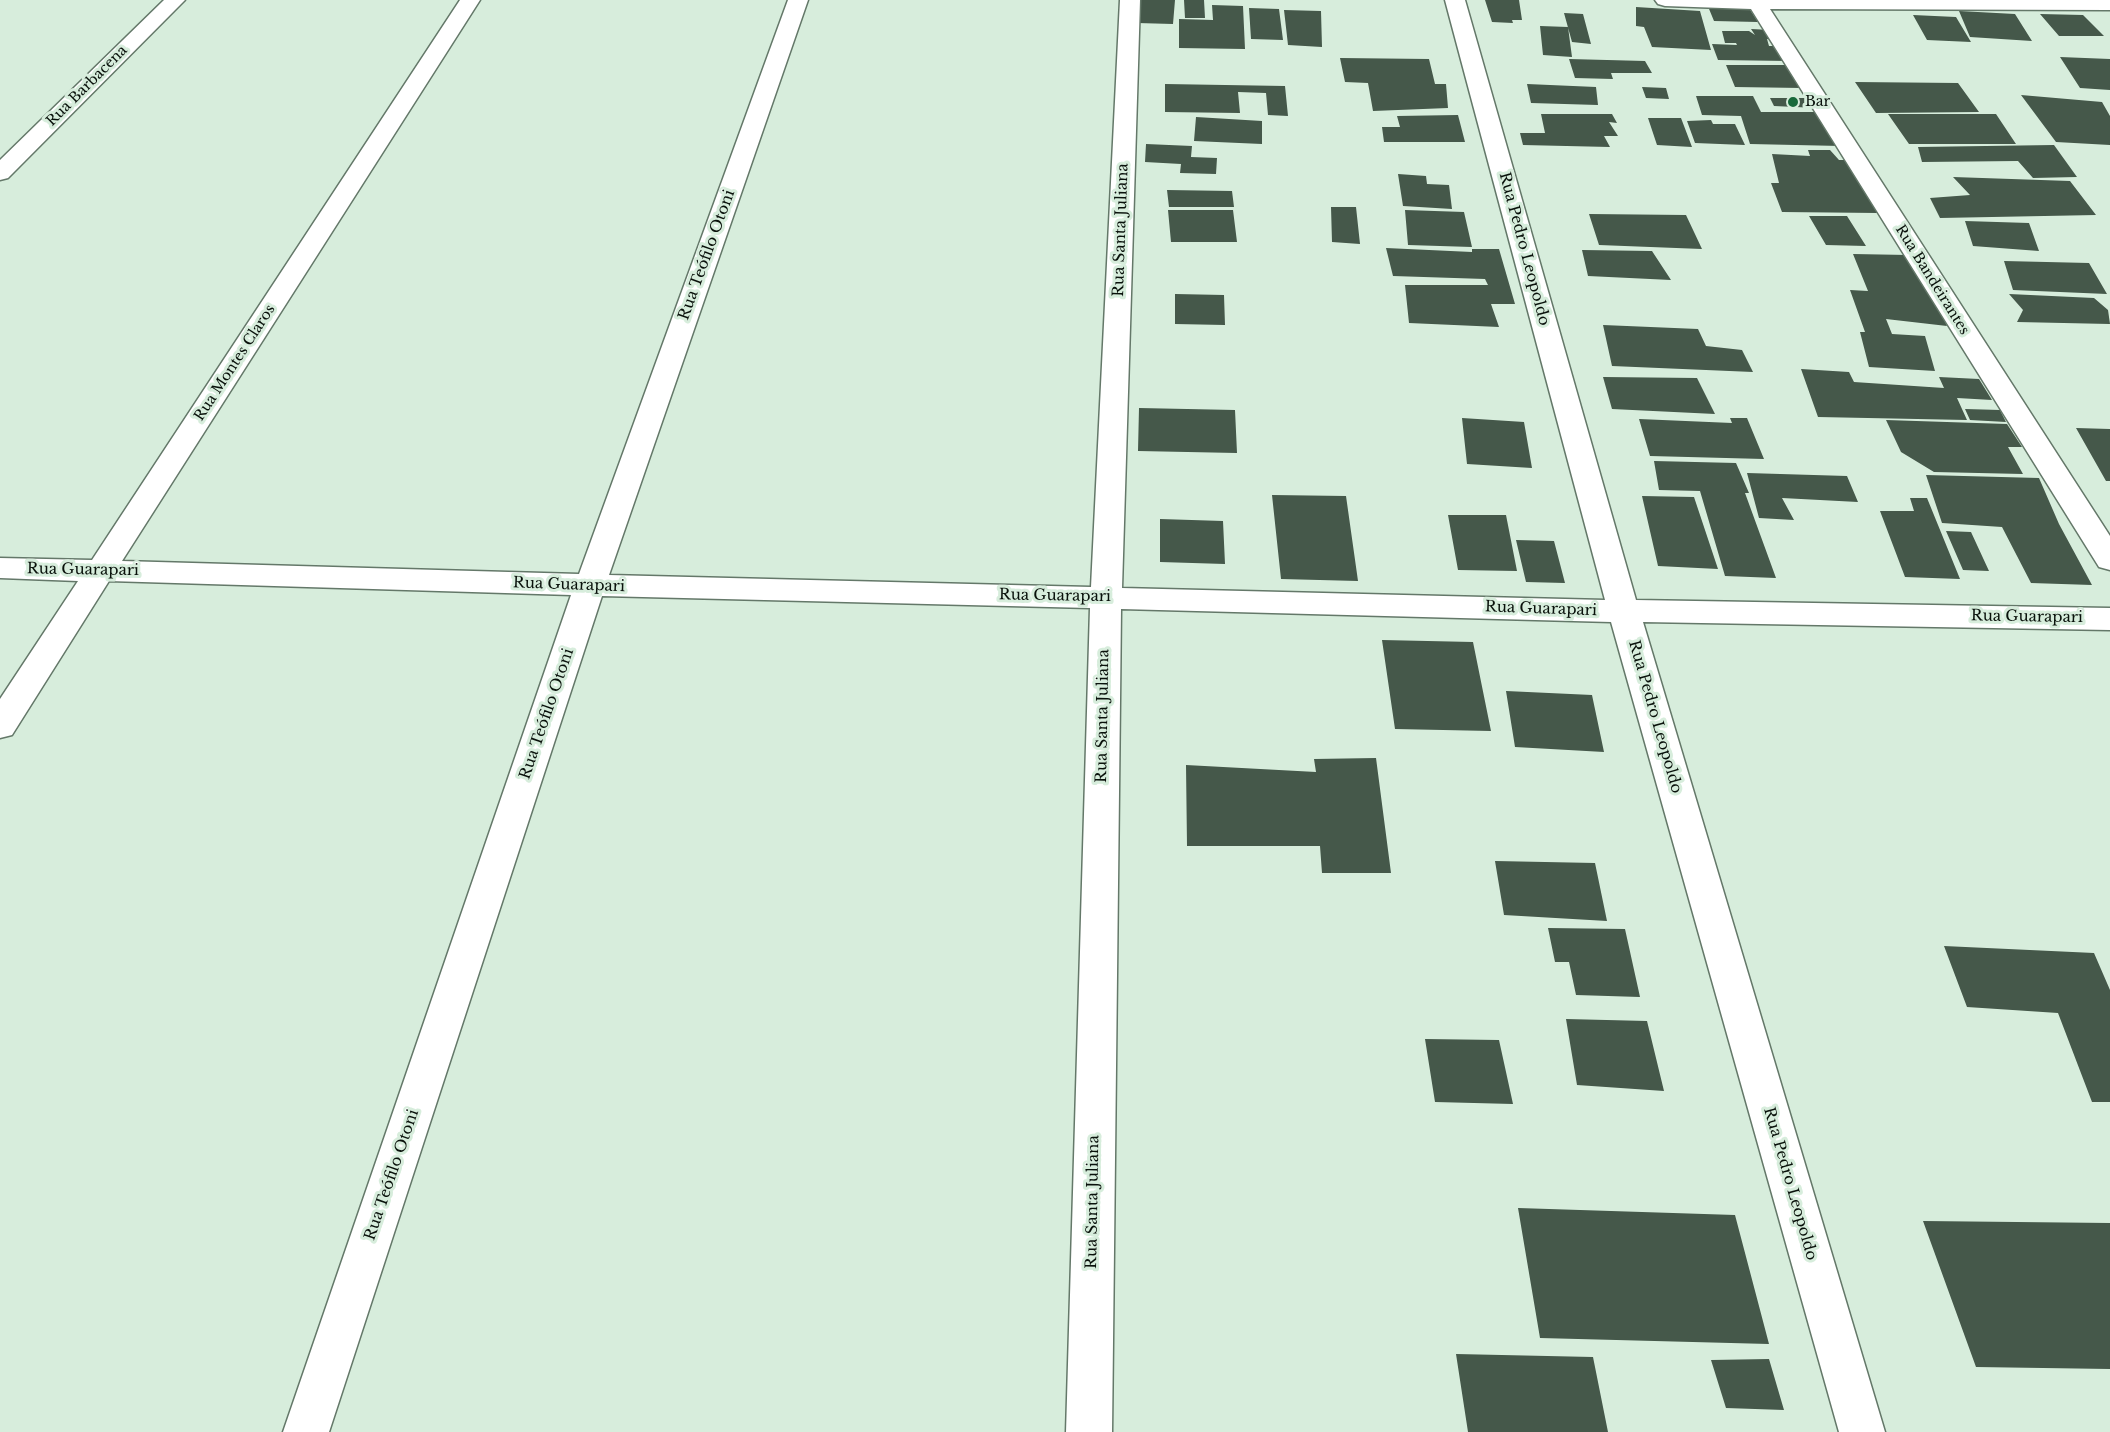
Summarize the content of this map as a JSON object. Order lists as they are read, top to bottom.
{
  "streets": {
    "street": [
      "Rua Barbacena",
      "Rua Santa Juliana",
      "Rua Pedro Leopoldo",
      "Rua Teófilo Otoni",
      "Rua Bandeirantes",
      "Rua Montes Claros",
      "Rua Guarapari"
    ]
  },
  "crossings": [
    ["Rua Santa Juliana", "Rua Guarapari"],
    ["Rua Pedro Leopoldo", "Rua Guarapari"],
    ["Rua Teófilo Otoni", "Rua Guarapari"],
    ["Rua Montes Claros", "Rua Guarapari"]
  ],
  "places": ["Bar"]
}
